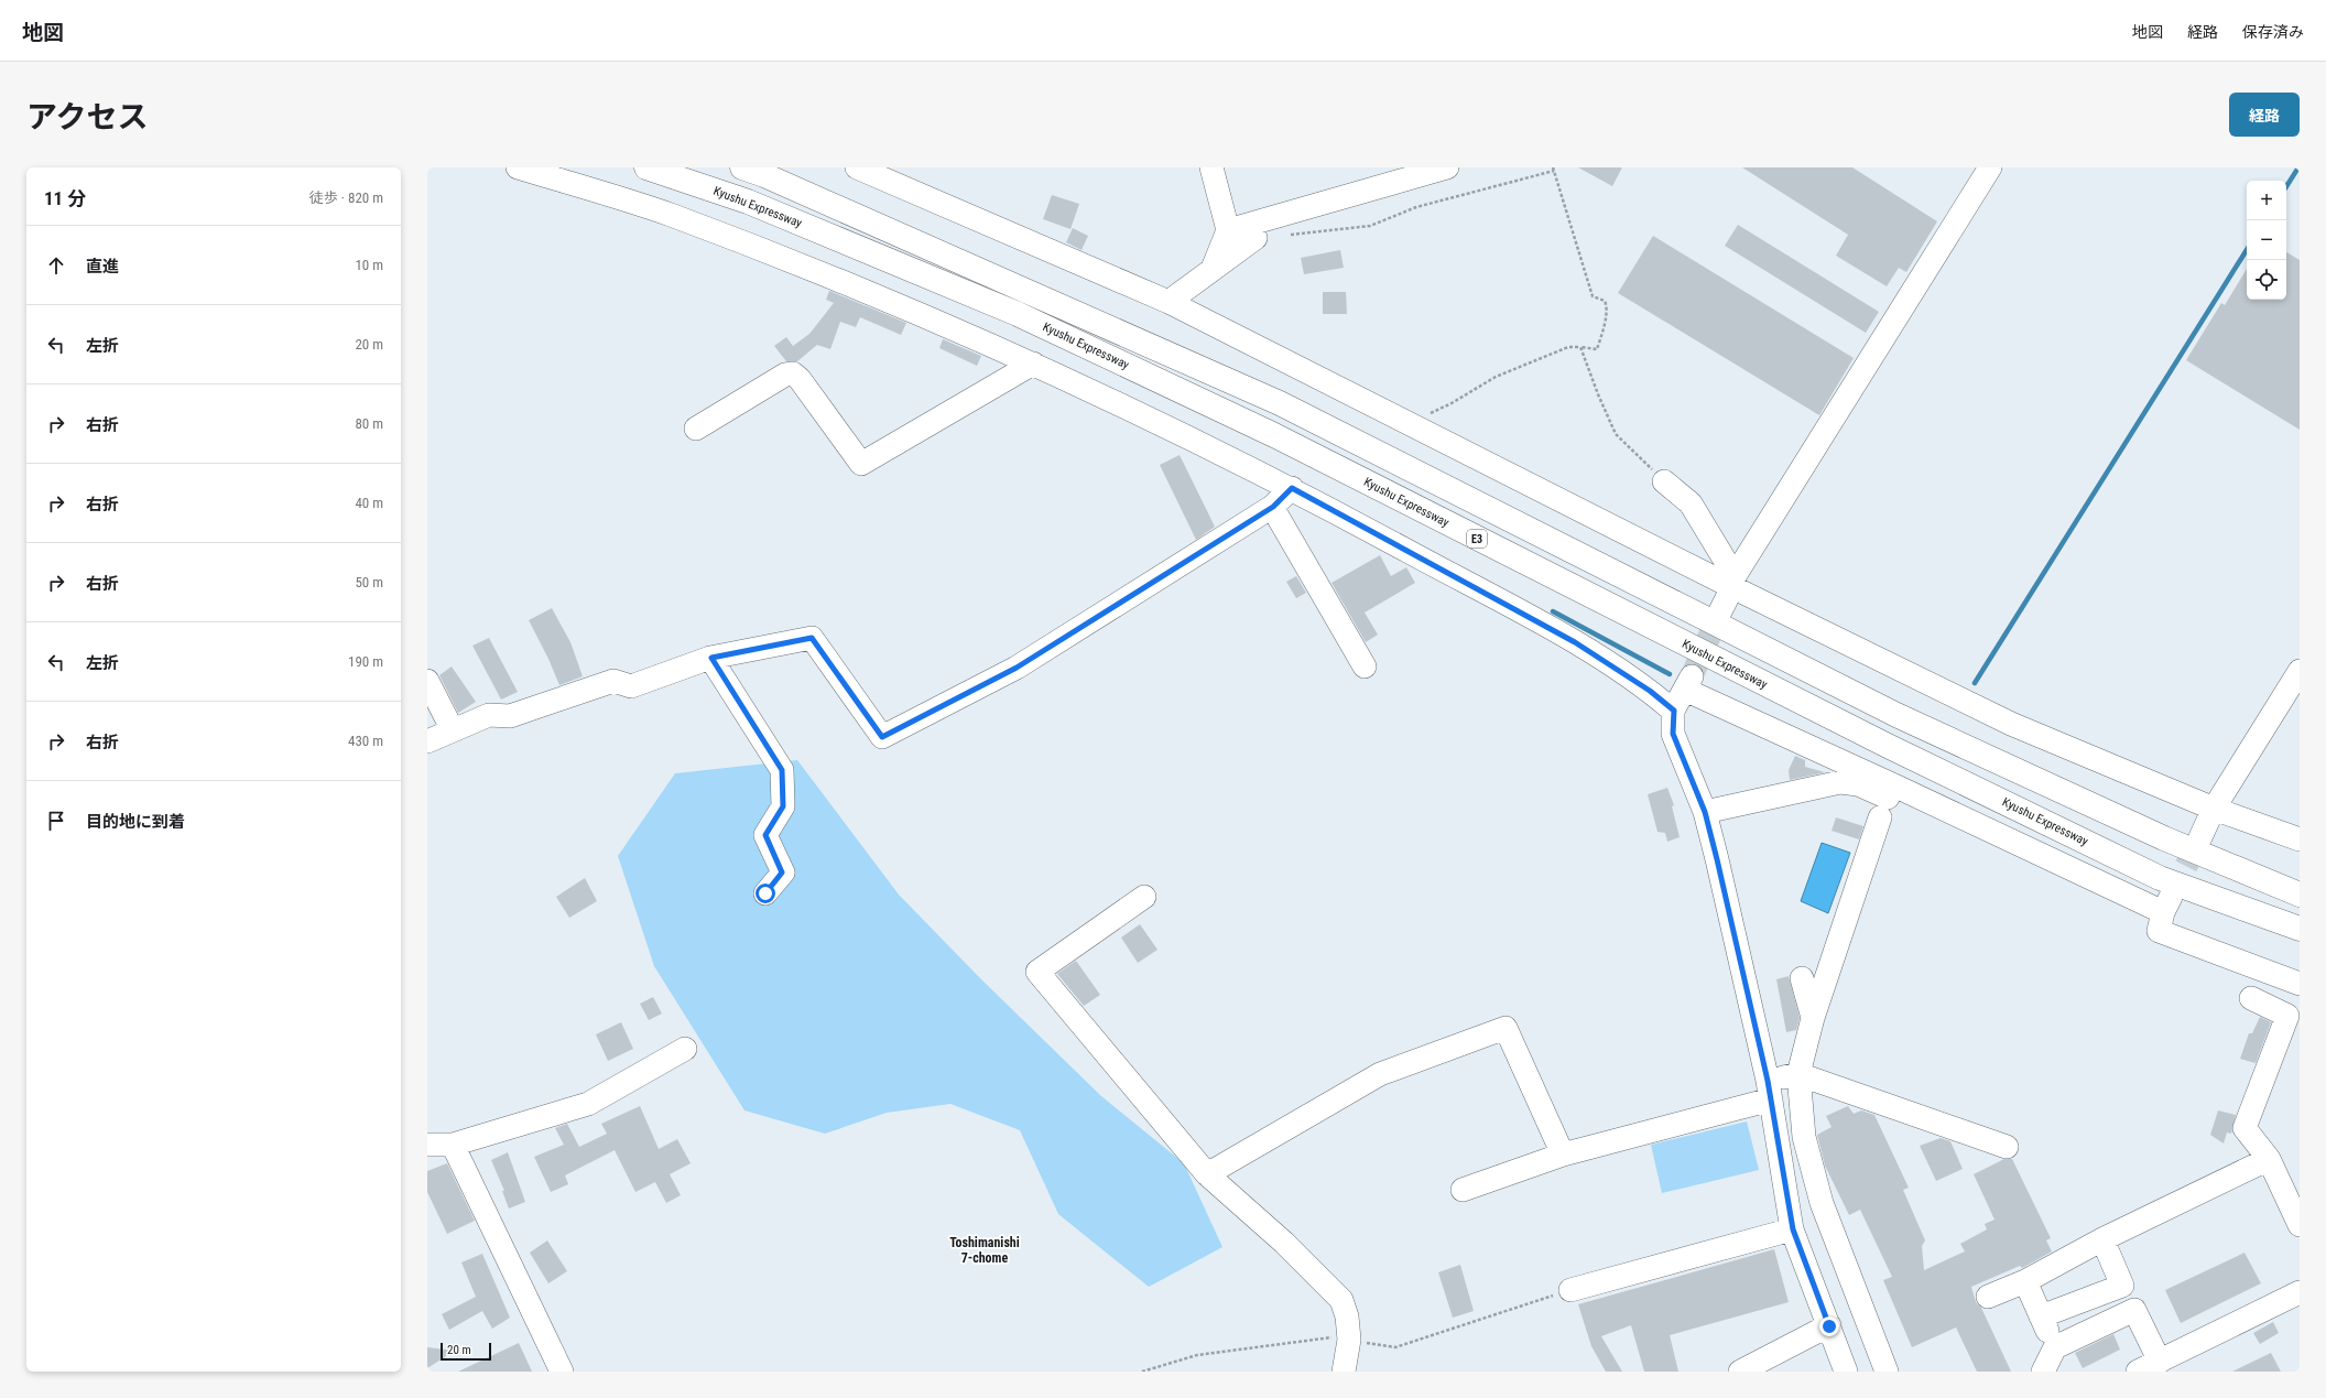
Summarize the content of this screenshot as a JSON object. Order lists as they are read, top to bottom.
{
  "streets": {
    "highway": ["Kyushu Expressway", "E3"]
  },
  "districts": ["Toshimanishi 7-chome"],
  "scale_bar": "20 m",
  "page": {
    "header": "地図",
    "nav": ["地図", "経路", "保存済み"],
    "title": "アクセス",
    "buttons": "経路",
    "heading": ["11 分", "徒歩 · 820 m"],
    "map_buttons": ["+", "−"],
    "list": [
      ["直進", "10 m"],
      ["左折", "20 m"],
      ["右折", "80 m"],
      ["右折", "40 m"],
      ["右折", "50 m"],
      ["左折", "190 m"],
      ["右折", "430 m"],
      "目的地に到着"
    ],
    "scale": "20 m"
  }
}
